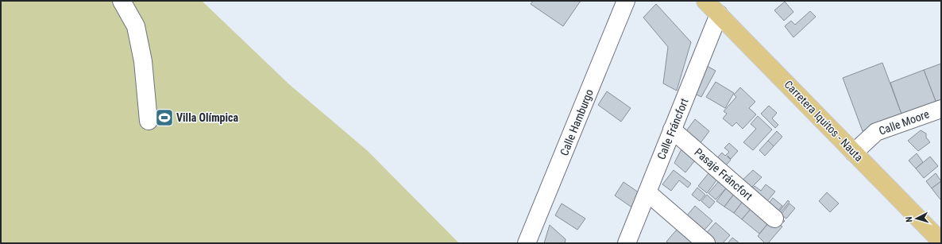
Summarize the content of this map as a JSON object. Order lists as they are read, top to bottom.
{
  "streets": {
    "main road": ["Carretera Iquitos - Nauta"],
    "street": [
      "Calle Hamburgo",
      "Calle Moore",
      "Calle Fráncfort",
      "Pasaje Fráncfort"
    ]
  },
  "crossings": [
    ["Carretera Iquitos - Nauta", "Calle Moore"],
    ["Carretera Iquitos - Nauta", "Calle Fráncfort"],
    ["Calle Fráncfort", "Pasaje Fráncfort"]
  ],
  "places": {
    "sports": ["Villa Olímpica"]
  },
  "north": "left"
}
